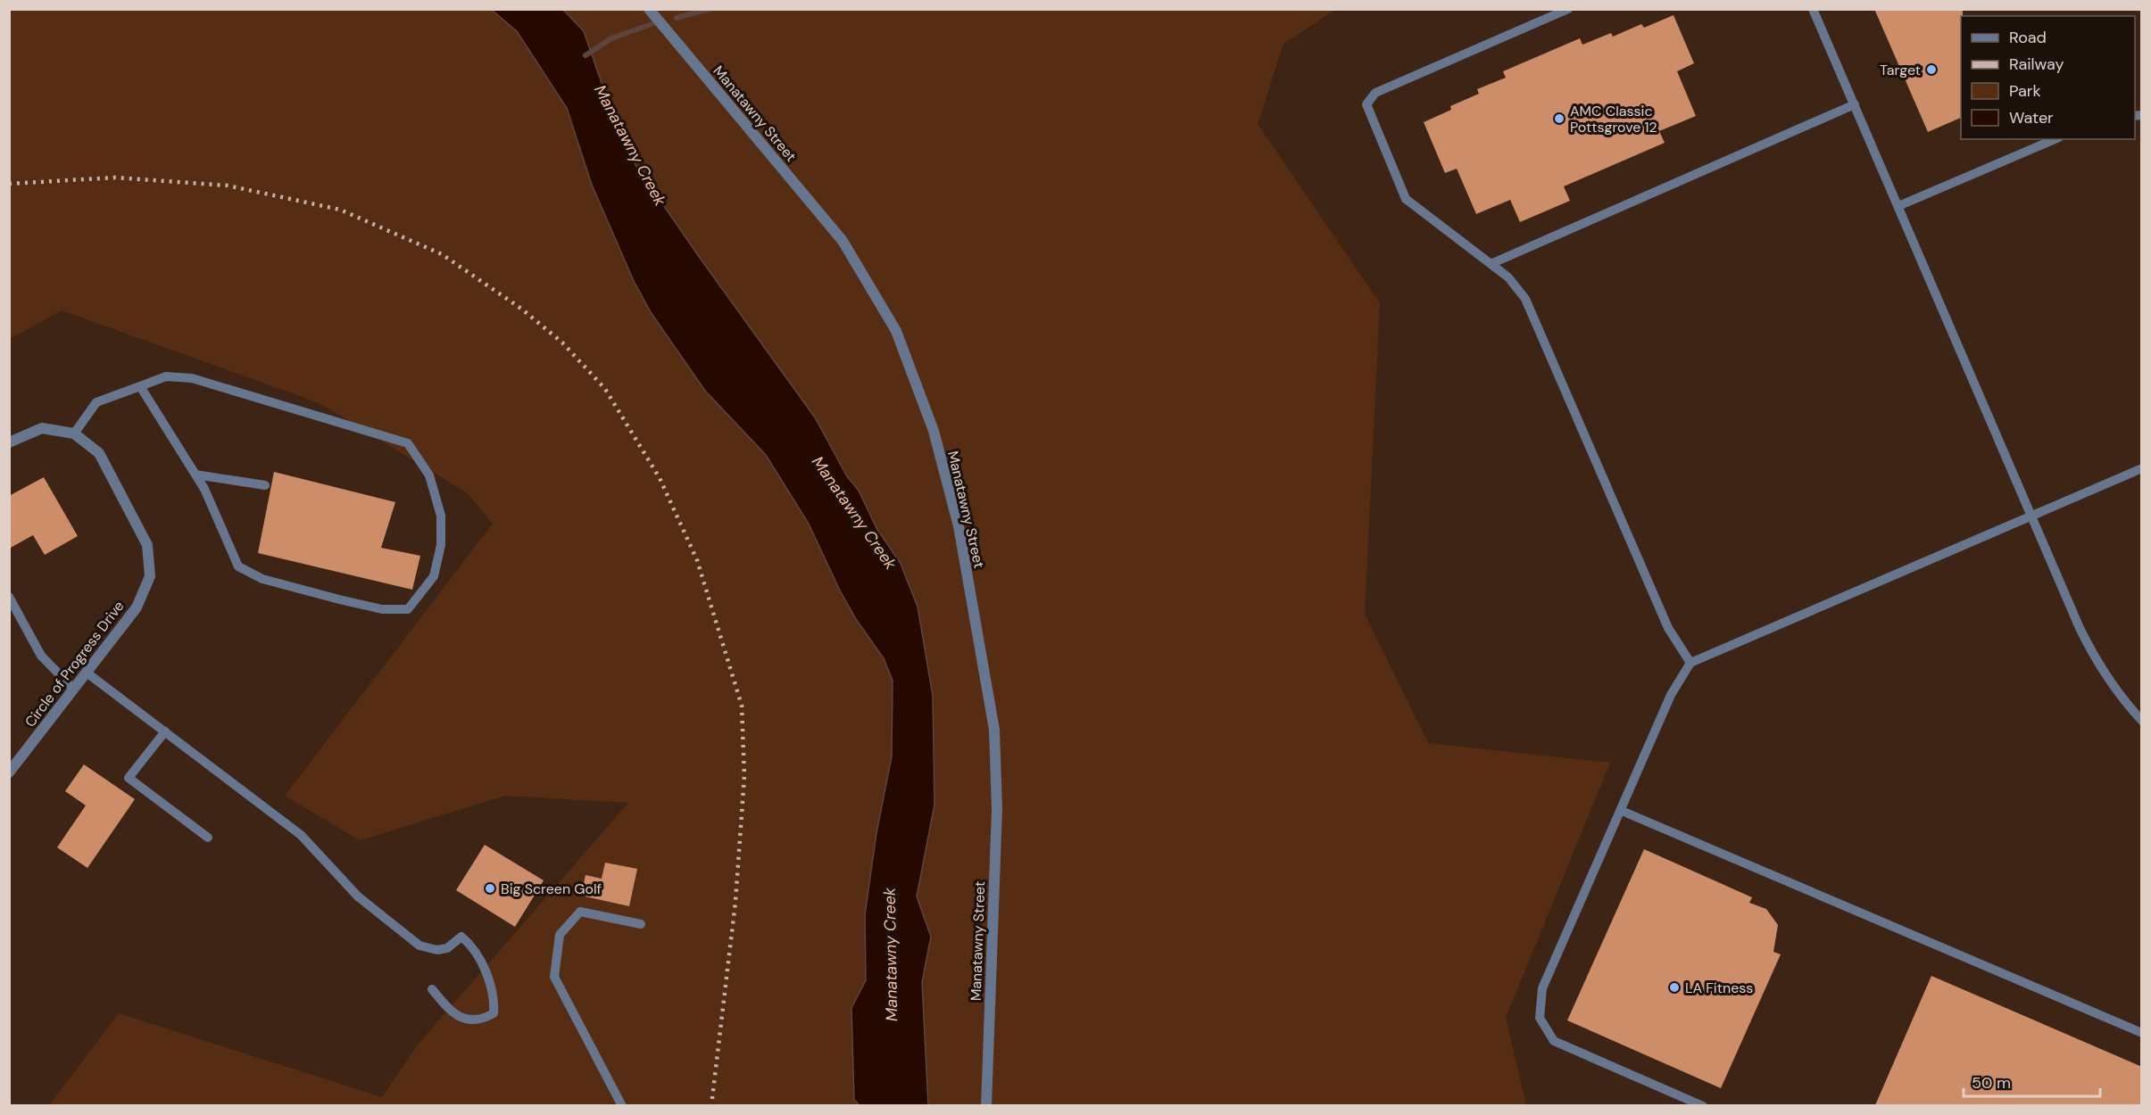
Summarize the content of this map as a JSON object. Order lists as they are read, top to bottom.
{
  "streets": {
    "street": ["Manatawny Street", "Circle of Progress Drive"]
  },
  "water": ["Manatawny Creek"],
  "places": [
    "Target",
    "AMC Classic Pottsgrove 12",
    "Big Screen Golf",
    "LA Fitness"
  ],
  "legend": [
    "Road",
    "Railway",
    "Park",
    "Water"
  ],
  "scale_bar": "50 m"
}
